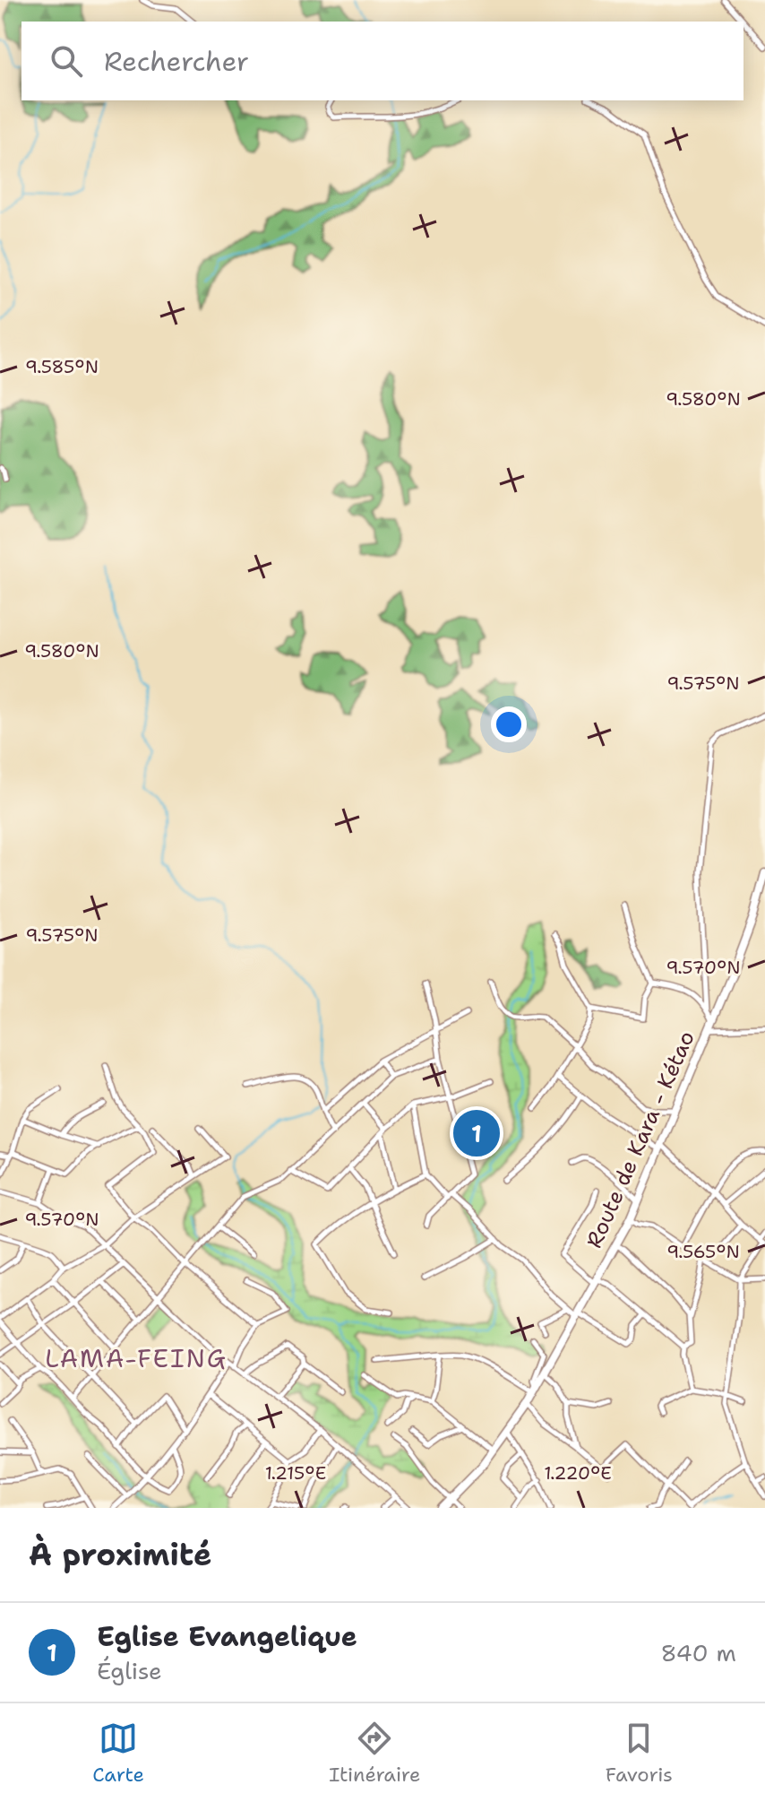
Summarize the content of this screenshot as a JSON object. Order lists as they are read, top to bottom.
{
  "streets": {
    "main road": ["Route de Kara - Kétao"]
  },
  "districts": ["LAMA-FEING"],
  "page": {
    "search": "Rechercher",
    "pins": "1",
    "heading": "À proximité",
    "list": [
      {
        "mark": "1",
        "name": "Eglise Evangelique",
        "note": "Église",
        "value": "840 m"
      }
    ],
    "nav": ["Carte", "Itinéraire", "Favoris"]
  },
  "coordinates": [
    "9.585°N",
    "9.580°N",
    "9.575°N",
    "9.570°N",
    "9.565°N",
    "1.215°E",
    "1.220°E"
  ]
}
